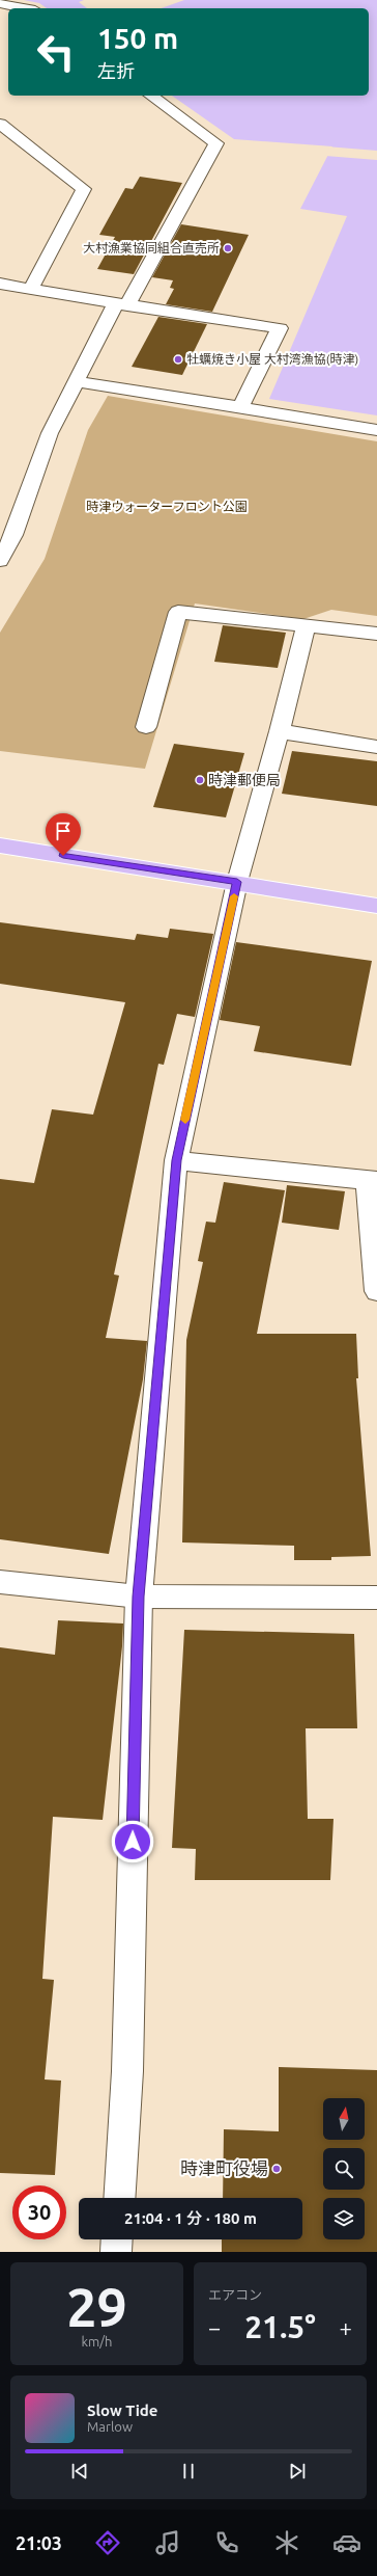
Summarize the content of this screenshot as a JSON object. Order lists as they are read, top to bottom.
{
  "parks": ["時津ウォーターフロント公園"],
  "places": [
    "大村漁業協同組合直売所",
    "牡蠣焼き小屋 大村湾漁協(時津)",
    "時津郵便局",
    "時津町役場"
  ],
  "north": "top",
  "page": {
    "turn": ["150 m", "左折"],
    "limit": "30",
    "trip": "21:04 · 1 分 · 180 m",
    "tile": [
      ["29", "km/h"],
      "エアコン"
    ],
    "heat": ["−", "21.5°", "+"],
    "song": ["Slow Tide", "Marlow"],
    "tabs": "21:03"
  }
}
